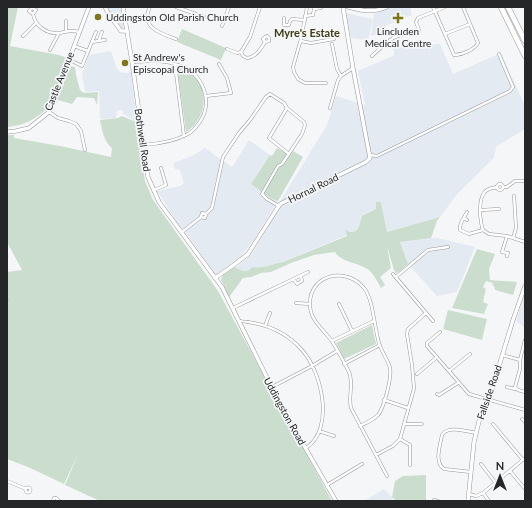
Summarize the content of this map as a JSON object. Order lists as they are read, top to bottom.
{
  "streets": {
    "street": [
      "Castle Avenue",
      "Bothwell Road",
      "Hornal Road",
      "Fallside Road",
      "Uddingston Road"
    ]
  },
  "crossings": [
    ["Bothwell Road", "Hornal Road"],
    ["Bothwell Road", "Uddingston Road"]
  ],
  "districts": ["Myre's Estate"],
  "places": {
    "other": ["Uddingston Old Parish Church", "St Andrew's Episcopal Church"],
    "health": ["Lincluden Medical Centre"]
  },
  "north": "top"
}
